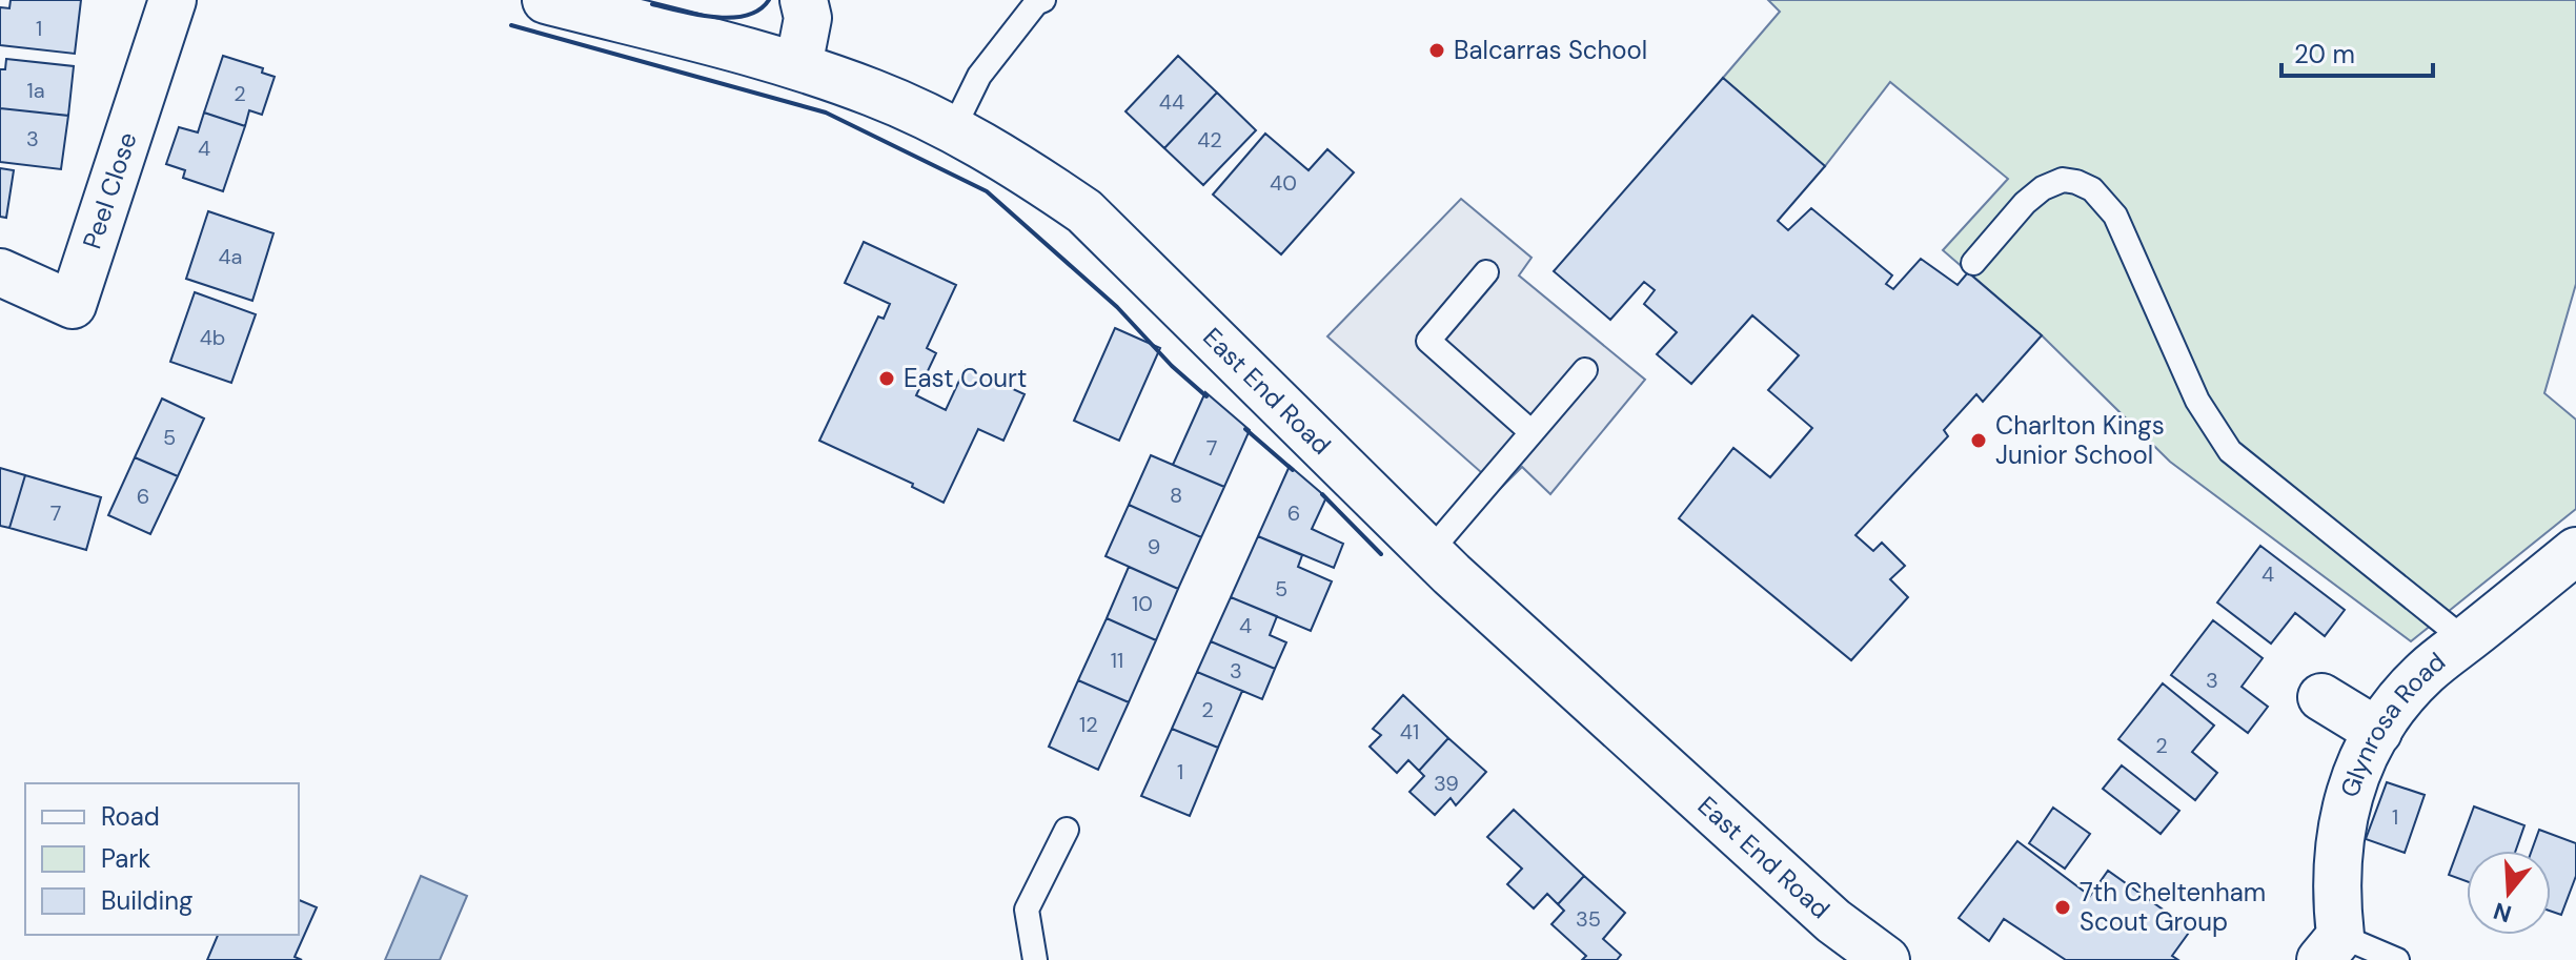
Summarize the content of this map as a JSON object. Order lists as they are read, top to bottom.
{
  "streets": {
    "street": ["Peel Close", "East End Road", "Glynrosa Road"]
  },
  "places": [
    "Balcarras School",
    "East Court",
    "Charlton Kings Junior School",
    "7th Cheltenham Scout Group"
  ],
  "house_numbers": [
    "1",
    "1a",
    "2",
    "44",
    "3",
    "42",
    "4",
    "40",
    "4a",
    "4b",
    "5",
    "7",
    "8",
    "6",
    "7",
    "6",
    "9",
    "4",
    "5",
    "10",
    "4",
    "11",
    "3",
    "3",
    "2",
    "12",
    "41",
    "2",
    "1",
    "39",
    "1",
    "35"
  ],
  "legend": ["Road", "Park", "Building"],
  "scale_bar": "20 m",
  "north": "bottom"
}
